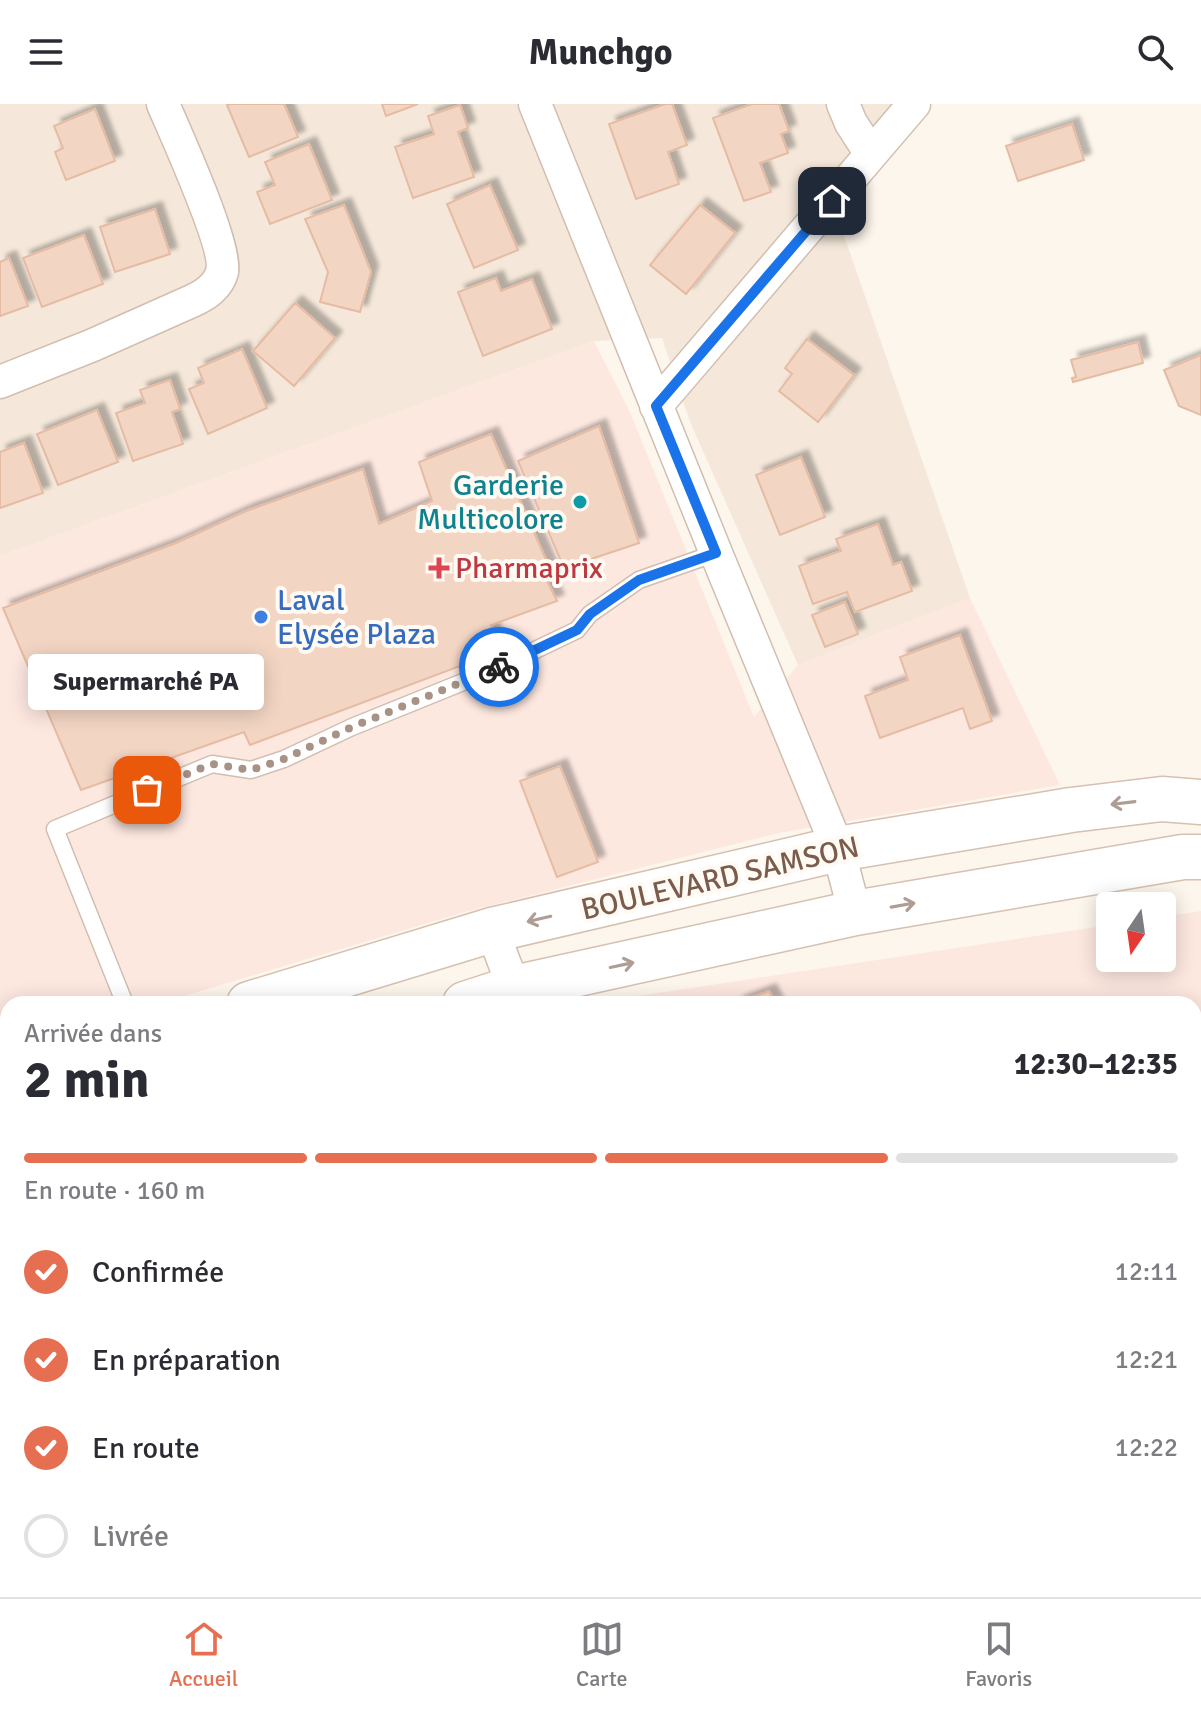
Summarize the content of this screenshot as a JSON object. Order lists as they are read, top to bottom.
{
  "streets": {
    "street": ["BOULEVARD SAMSON"]
  },
  "places": {
    "other": ["Garderie Multicolore", "Laval Elysée Plaza", "Supermarché PA"],
    "health": ["Pharmaprix"]
  },
  "north": "bottom",
  "page": {
    "header": "Munchgo",
    "bubble": "Supermarché PA",
    "heading": ["2 min", "Arrivée dans", "12:30–12:35"],
    "bar": "En route · 160 m",
    "list": [
      ["Confirmée", "12:11"],
      ["En préparation", "12:21"],
      ["En route", "12:22"],
      "Livrée"
    ],
    "tabs": ["Accueil", "Carte", "Favoris"]
  }
}
